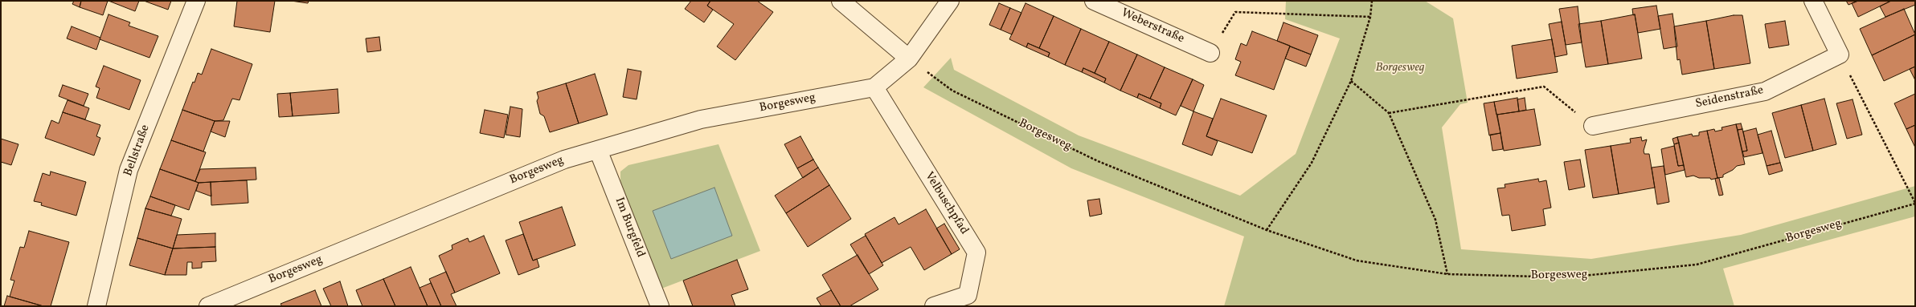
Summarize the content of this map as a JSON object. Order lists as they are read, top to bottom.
{
  "streets": {
    "street": [
      "Weberstraße",
      "Seidenstraße",
      "Borgesweg",
      "Bellstraße",
      "Velbuschpfad",
      "Im Burgfeld"
    ]
  },
  "crossings": [
    ["Borgesweg", "Velbuschpfad"],
    ["Borgesweg", "Im Burgfeld"]
  ],
  "parks": ["Borgesweg"]
}
